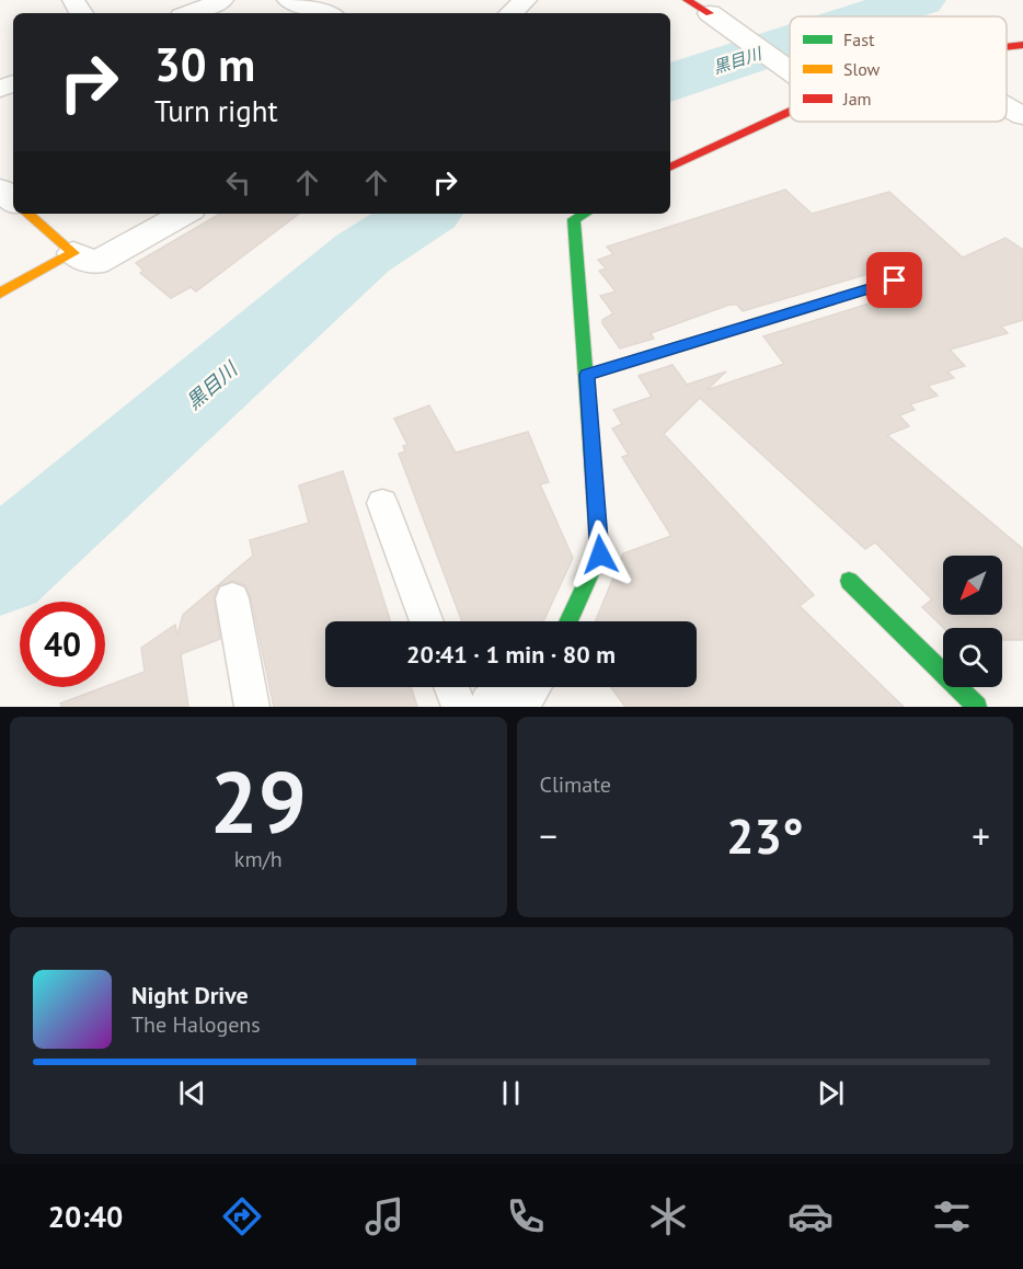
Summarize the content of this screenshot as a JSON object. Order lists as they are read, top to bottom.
{
  "water": ["黒目川"],
  "legend": ["Fast", "Slow", "Jam"],
  "north": "bottom left",
  "page": {
    "turn": ["30 m", "Turn right"],
    "limit": "40",
    "trip": "20:41 · 1 min · 80 m",
    "tile": [
      ["29", "km/h"],
      "Climate"
    ],
    "heat": ["−", "23°", "+"],
    "song": ["Night Drive", "The Halogens"],
    "tabs": "20:40"
  }
}
